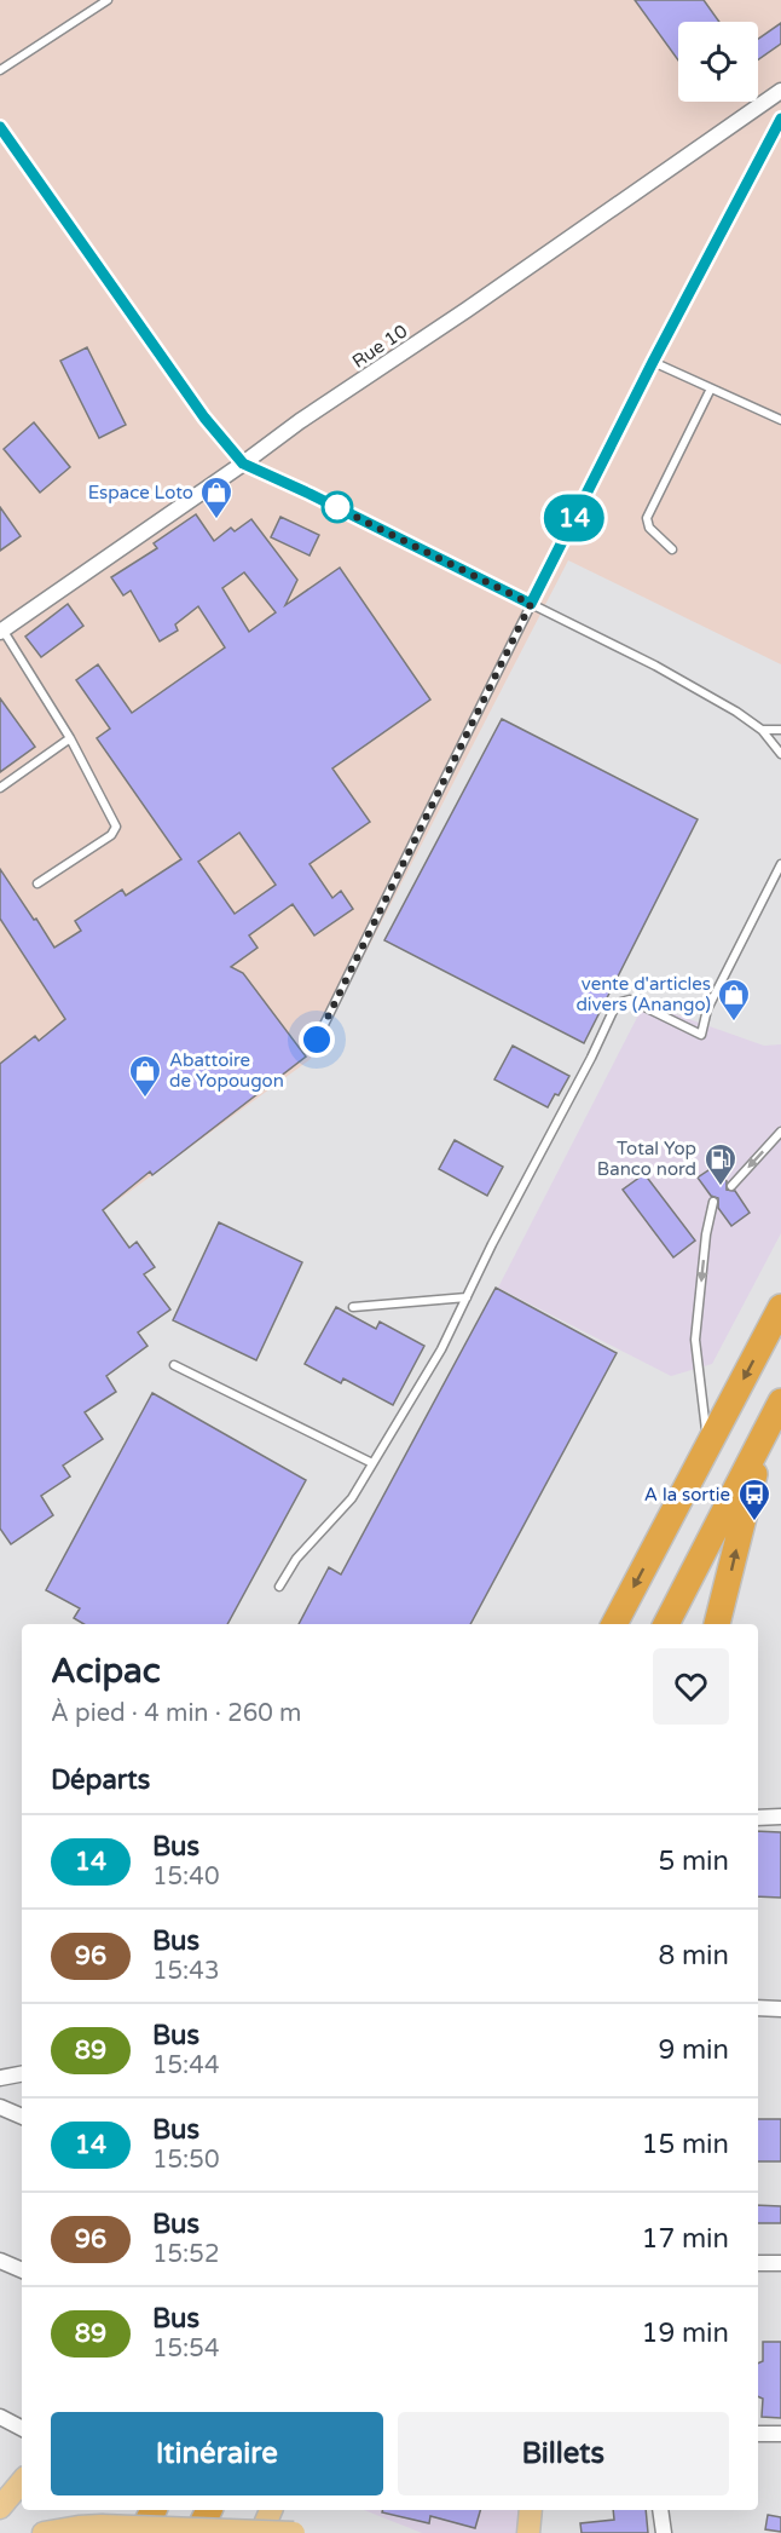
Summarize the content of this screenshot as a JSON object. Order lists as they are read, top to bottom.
{
  "streets": {
    "street": ["Rue 10"]
  },
  "places": {
    "shop": ["Espace Loto", "vente d'articles divers (Anango)", "Abattoire de Yopougon"],
    "fuel station": ["Total Yop Banco nord"],
    "bus stop": ["A la sortie"]
  },
  "lines": ["bus line 14"],
  "page": {
    "on_map": "14",
    "heading": [
      ["Acipac", "À pied · 4 min · 260 m"],
      "Départs"
    ],
    "list": [
      {
        "mark": "14",
        "name": "Bus",
        "note": "15:40",
        "value": "5 min"
      },
      {
        "mark": "96",
        "name": "Bus",
        "note": "15:43",
        "value": "8 min"
      },
      {
        "mark": "89",
        "name": "Bus",
        "note": "15:44",
        "value": "9 min"
      },
      {
        "mark": "14",
        "name": "Bus",
        "note": "15:50",
        "value": "15 min"
      },
      {
        "mark": "96",
        "name": "Bus",
        "note": "15:52",
        "value": "17 min"
      },
      {
        "mark": "89",
        "name": "Bus",
        "note": "15:54",
        "value": "19 min"
      }
    ],
    "buttons": ["Itinéraire", "Billets"]
  }
}
